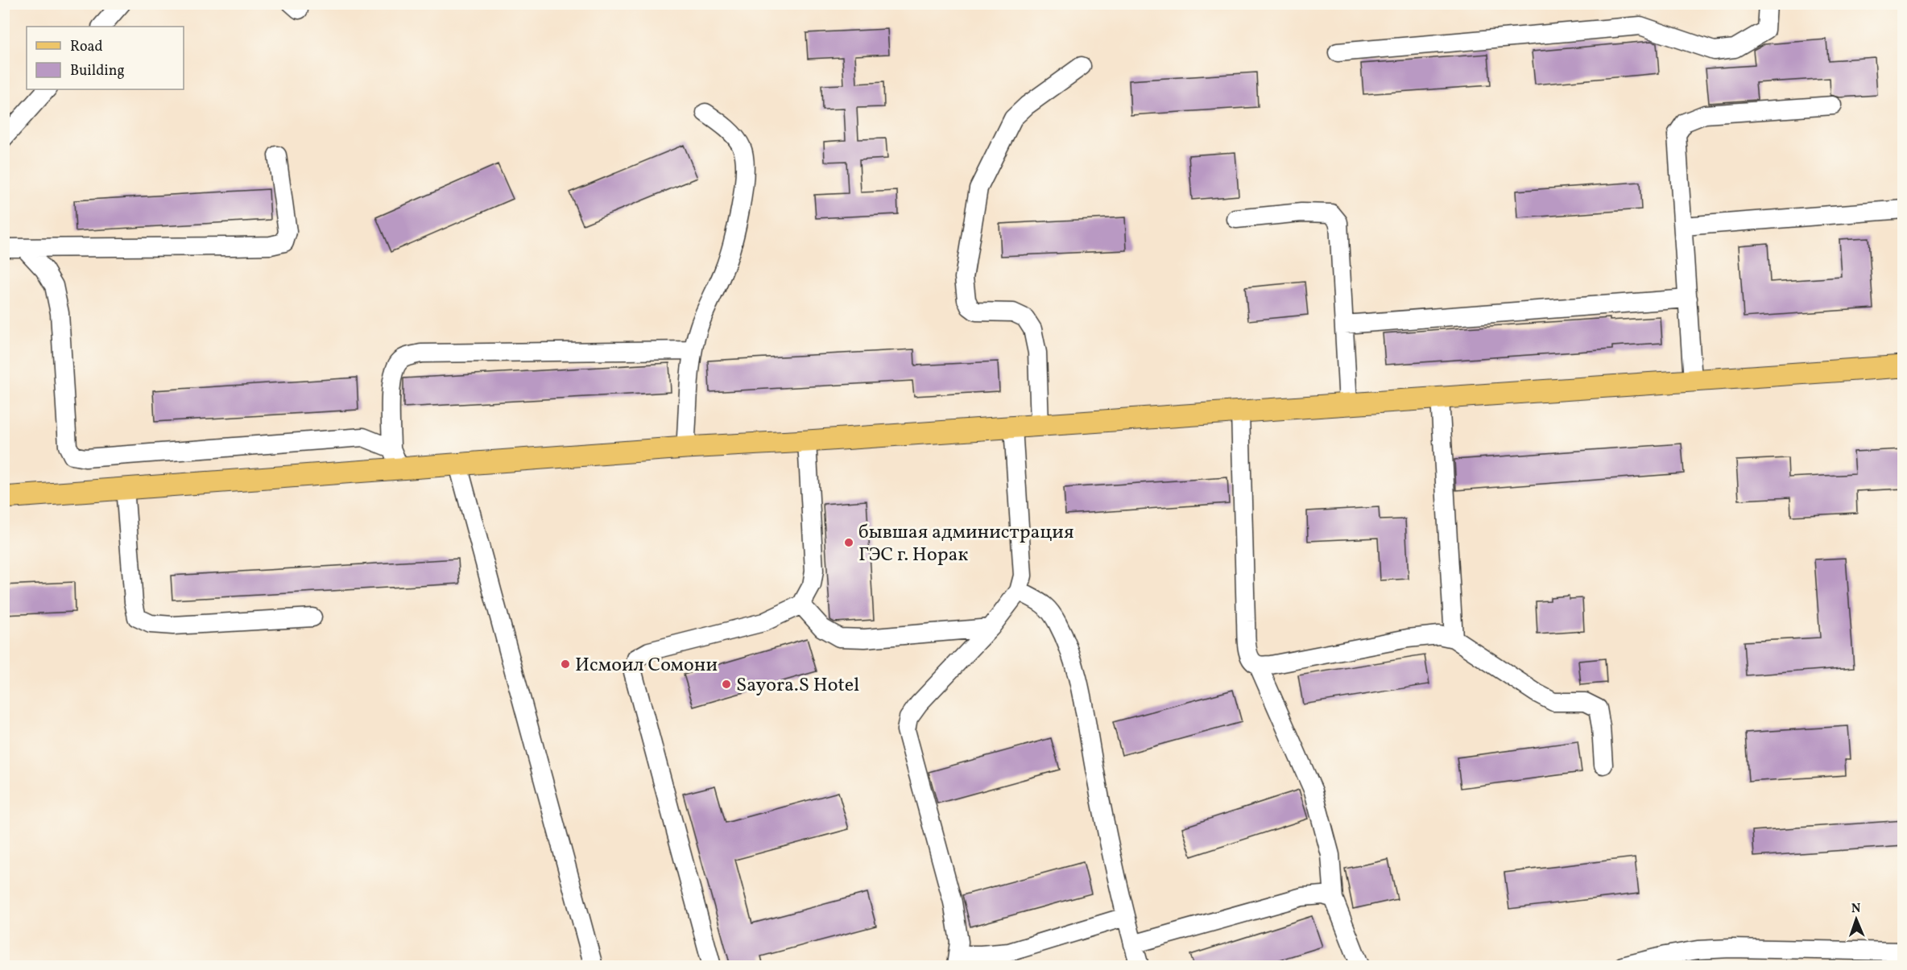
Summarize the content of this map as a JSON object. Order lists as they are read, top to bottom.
{
  "places": ["бывшая администрация ГЭС г. Норак", "Исмоил Сомони", "Sayora.S Hotel"],
  "legend": ["Road", "Building"],
  "north": "top"
}
